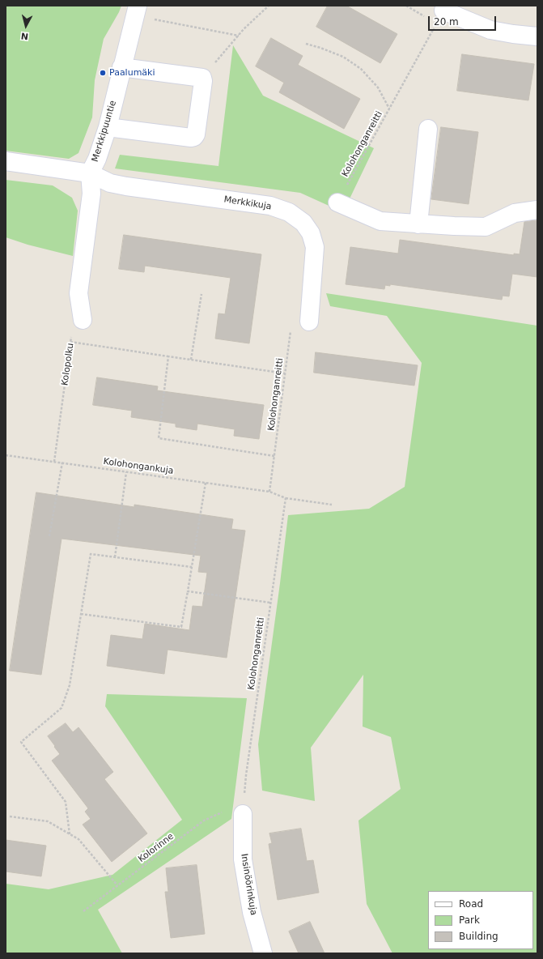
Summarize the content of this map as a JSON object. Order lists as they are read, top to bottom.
{
  "streets": {
    "street": ["Merkkipuuntie", "Merkkikuja", "Insinöörinkuja"],
    "path": [
      "Kolohonganreitti",
      "Kolopolku",
      "Kolohongankuja",
      "Kolorinne"
    ]
  },
  "crossings": [
    ["Merkkipuuntie", "Merkkikuja"],
    ["Kolohonganreitti", "Kolohongankuja"],
    ["Kolohonganreitti", "Kolorinne"],
    ["Kolohonganreitti", "Insinöörinkuja"],
    ["Kolopolku", "Kolohongankuja"],
    ["Kolorinne", "Insinöörinkuja"]
  ],
  "places": ["Paalumäki"],
  "legend": ["Road", "Park", "Building"],
  "scale_bar": "20 m",
  "north": "bottom"
}
